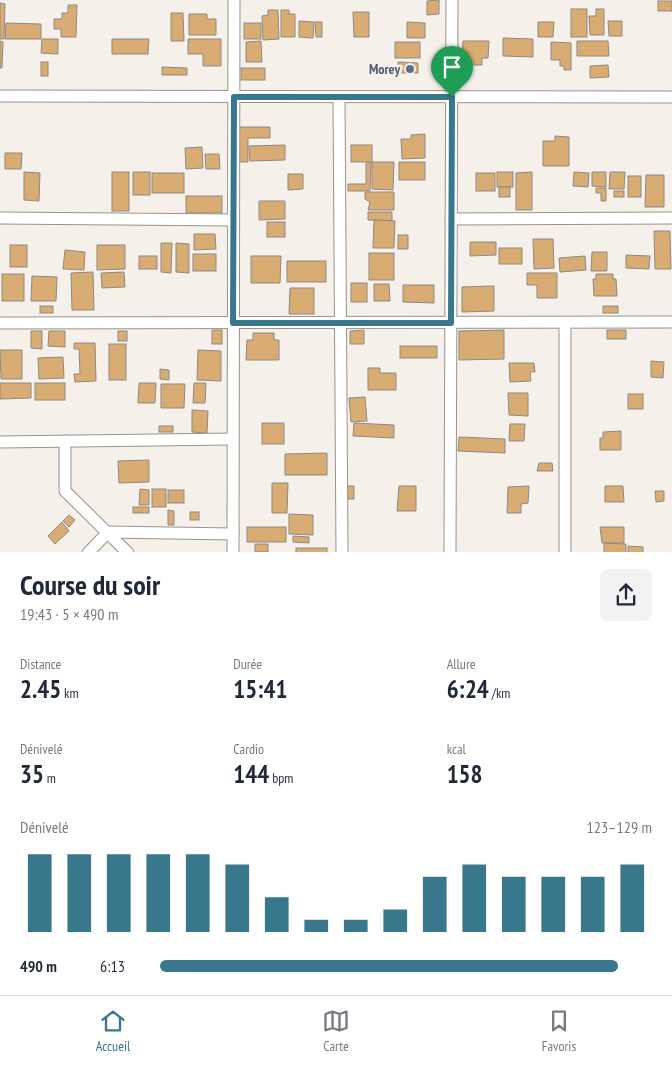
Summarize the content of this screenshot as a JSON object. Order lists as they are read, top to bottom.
{
  "places": ["Morey"],
  "page": {
    "heading": ["Course du soir", "19:43 · 5 × 490 m"],
    "stats": [
      ["Distance", "2.45 km"],
      ["Durée", "15:41"],
      ["Allure", "6:24 /km"],
      ["Dénivelé", "35 m"],
      ["Cardio", "144 bpm"],
      ["kcal", "158"]
    ],
    "chart": ["Dénivelé", "123–129 m"],
    "list": [
      {
        "name": "490 m",
        "note": "6:13"
      }
    ],
    "tabs": ["Accueil", "Carte", "Favoris"]
  }
}
